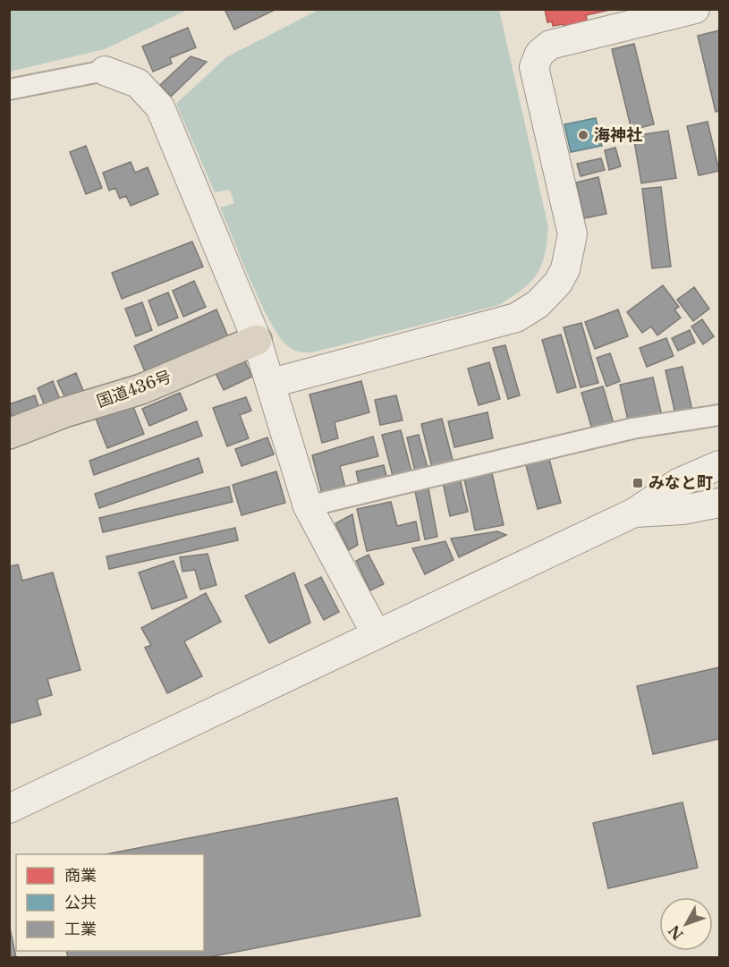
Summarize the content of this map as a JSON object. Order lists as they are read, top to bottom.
{
  "streets": {
    "highway": ["国道436号"]
  },
  "places": {
    "other": ["海神社"],
    "transit": ["みなと町"]
  },
  "legend": ["商業", "公共", "工業"],
  "north": "bottom left"
}
